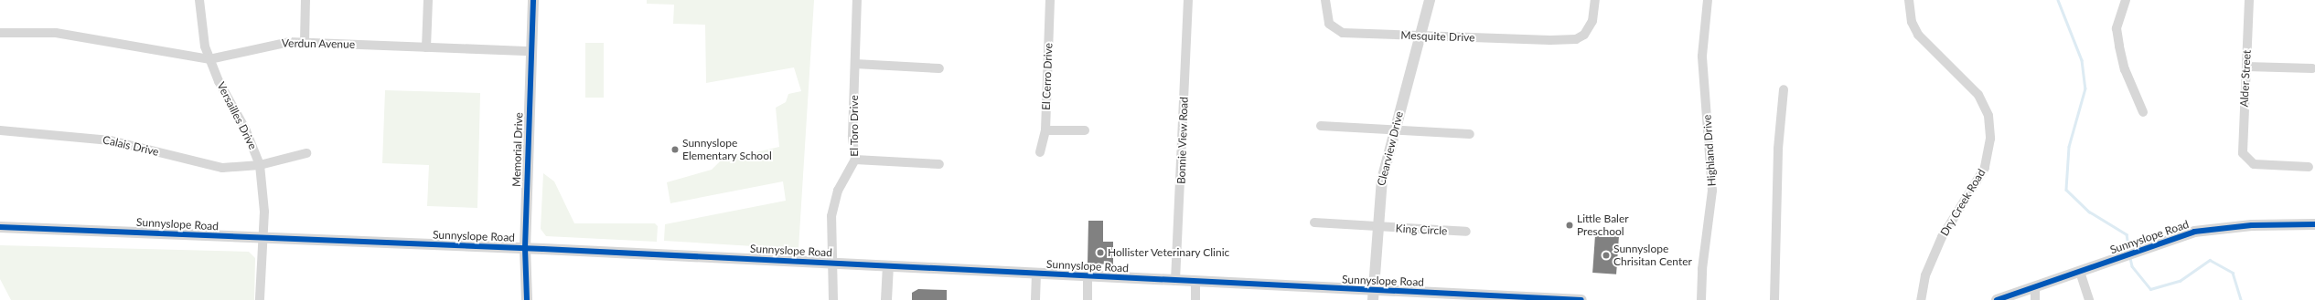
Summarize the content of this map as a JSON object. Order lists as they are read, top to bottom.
{
  "streets": {
    "street": [
      "Mesquite Drive",
      "Verdun Avenue",
      "El Cerro Drive",
      "Alder Street",
      "Versailles Drive",
      "El Toro Drive",
      "Bonnie View Road",
      "Calais Drive",
      "Clearview Drive",
      "Memorial Drive",
      "Highland Drive",
      "Dry Creek Road",
      "Sunnyslope Road",
      "King Circle"
    ]
  },
  "crossings": [
    ["Mesquite Drive", "Clearview Drive"],
    ["Verdun Avenue", "Versailles Drive"],
    ["Verdun Avenue", "Memorial Drive"],
    ["Versailles Drive", "Calais Drive"],
    ["Versailles Drive", "Sunnyslope Road"],
    ["El Toro Drive", "Sunnyslope Road"],
    ["Bonnie View Road", "Sunnyslope Road"],
    ["Clearview Drive", "Sunnyslope Road"],
    ["Clearview Drive", "King Circle"],
    ["Memorial Drive", "Sunnyslope Road"]
  ],
  "places": [
    "Sunnyslope Elementary School",
    "Little Baler Preschool",
    "Hollister Veterinary Clinic",
    "Sunnyslope Chrisitan Center"
  ]
}
